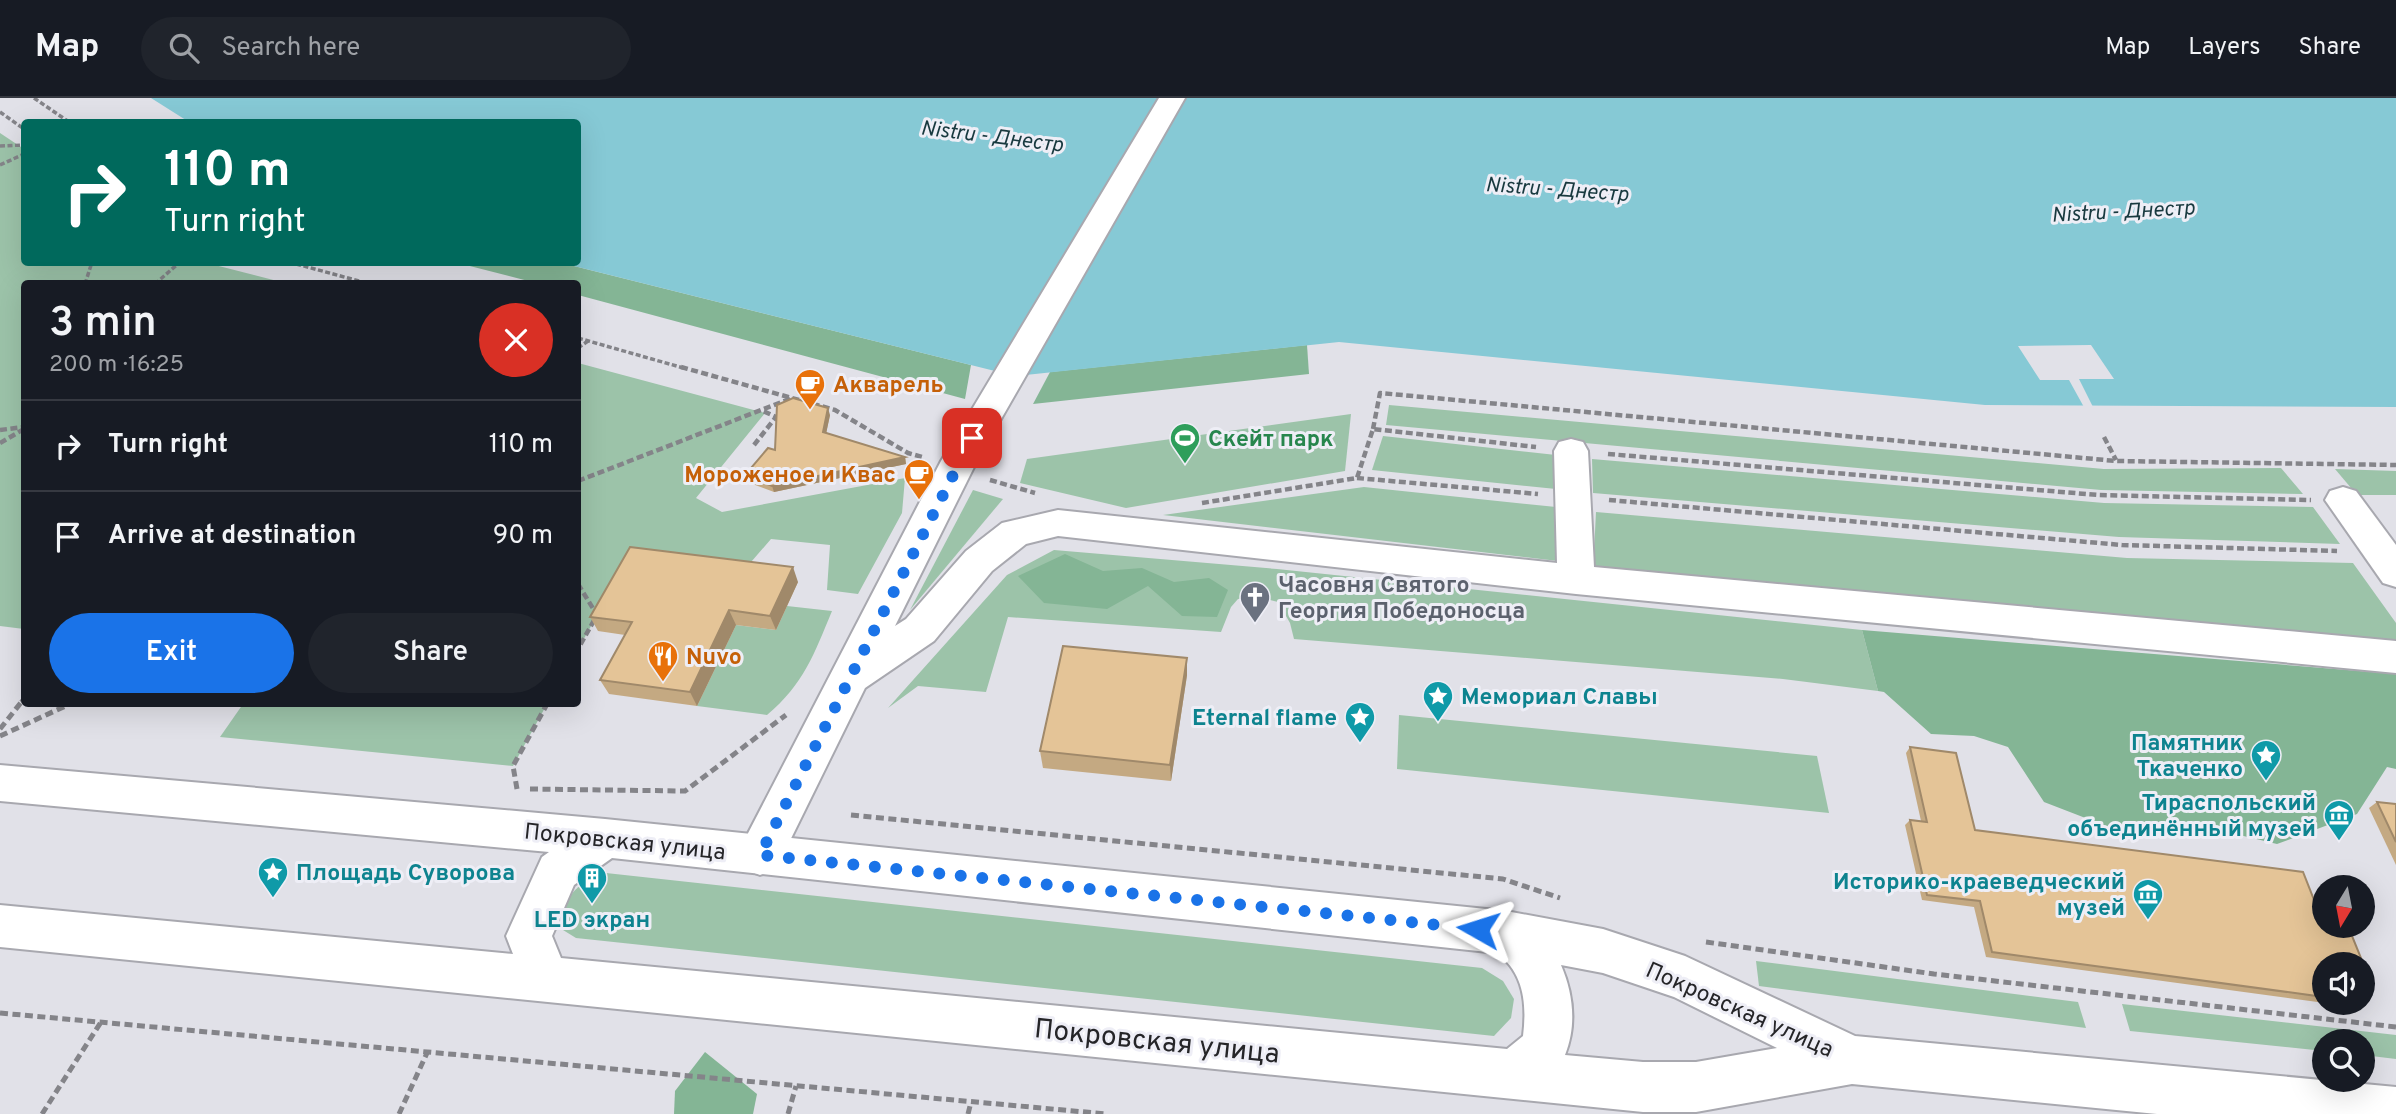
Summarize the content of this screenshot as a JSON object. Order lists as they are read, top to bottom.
{
  "streets": {
    "main road": ["Покровская улица"]
  },
  "water": ["Nistru - Днестр"],
  "places": {
    "cafe": ["Акварель", "Мороженое и Квас"],
    "sports": ["Скейт парк"],
    "church": ["Часовня Святого Георгия Победоносца"],
    "restaurant": ["Nuvo"],
    "place": [
      "Мемориал Славы",
      "Eternal flame",
      "Памятник Ткаченко",
      "Площадь Суворова"
    ],
    "museum": ["Тираспольский объединённый музей", "Историко-краеведческий музей"],
    "building": ["LED экран"]
  },
  "north": "bottom",
  "page": {
    "header": "Map",
    "search": "Search here",
    "nav": ["Map", "Layers", "Share"],
    "turn": ["110 m", "Turn right"],
    "heading": ["3 min", "200 m · 16:25"],
    "list": [
      {
        "name": "Turn right",
        "value": "110 m"
      },
      {
        "name": "Arrive at destination",
        "value": "90 m"
      }
    ],
    "buttons": ["Exit", "Share"]
  }
}
